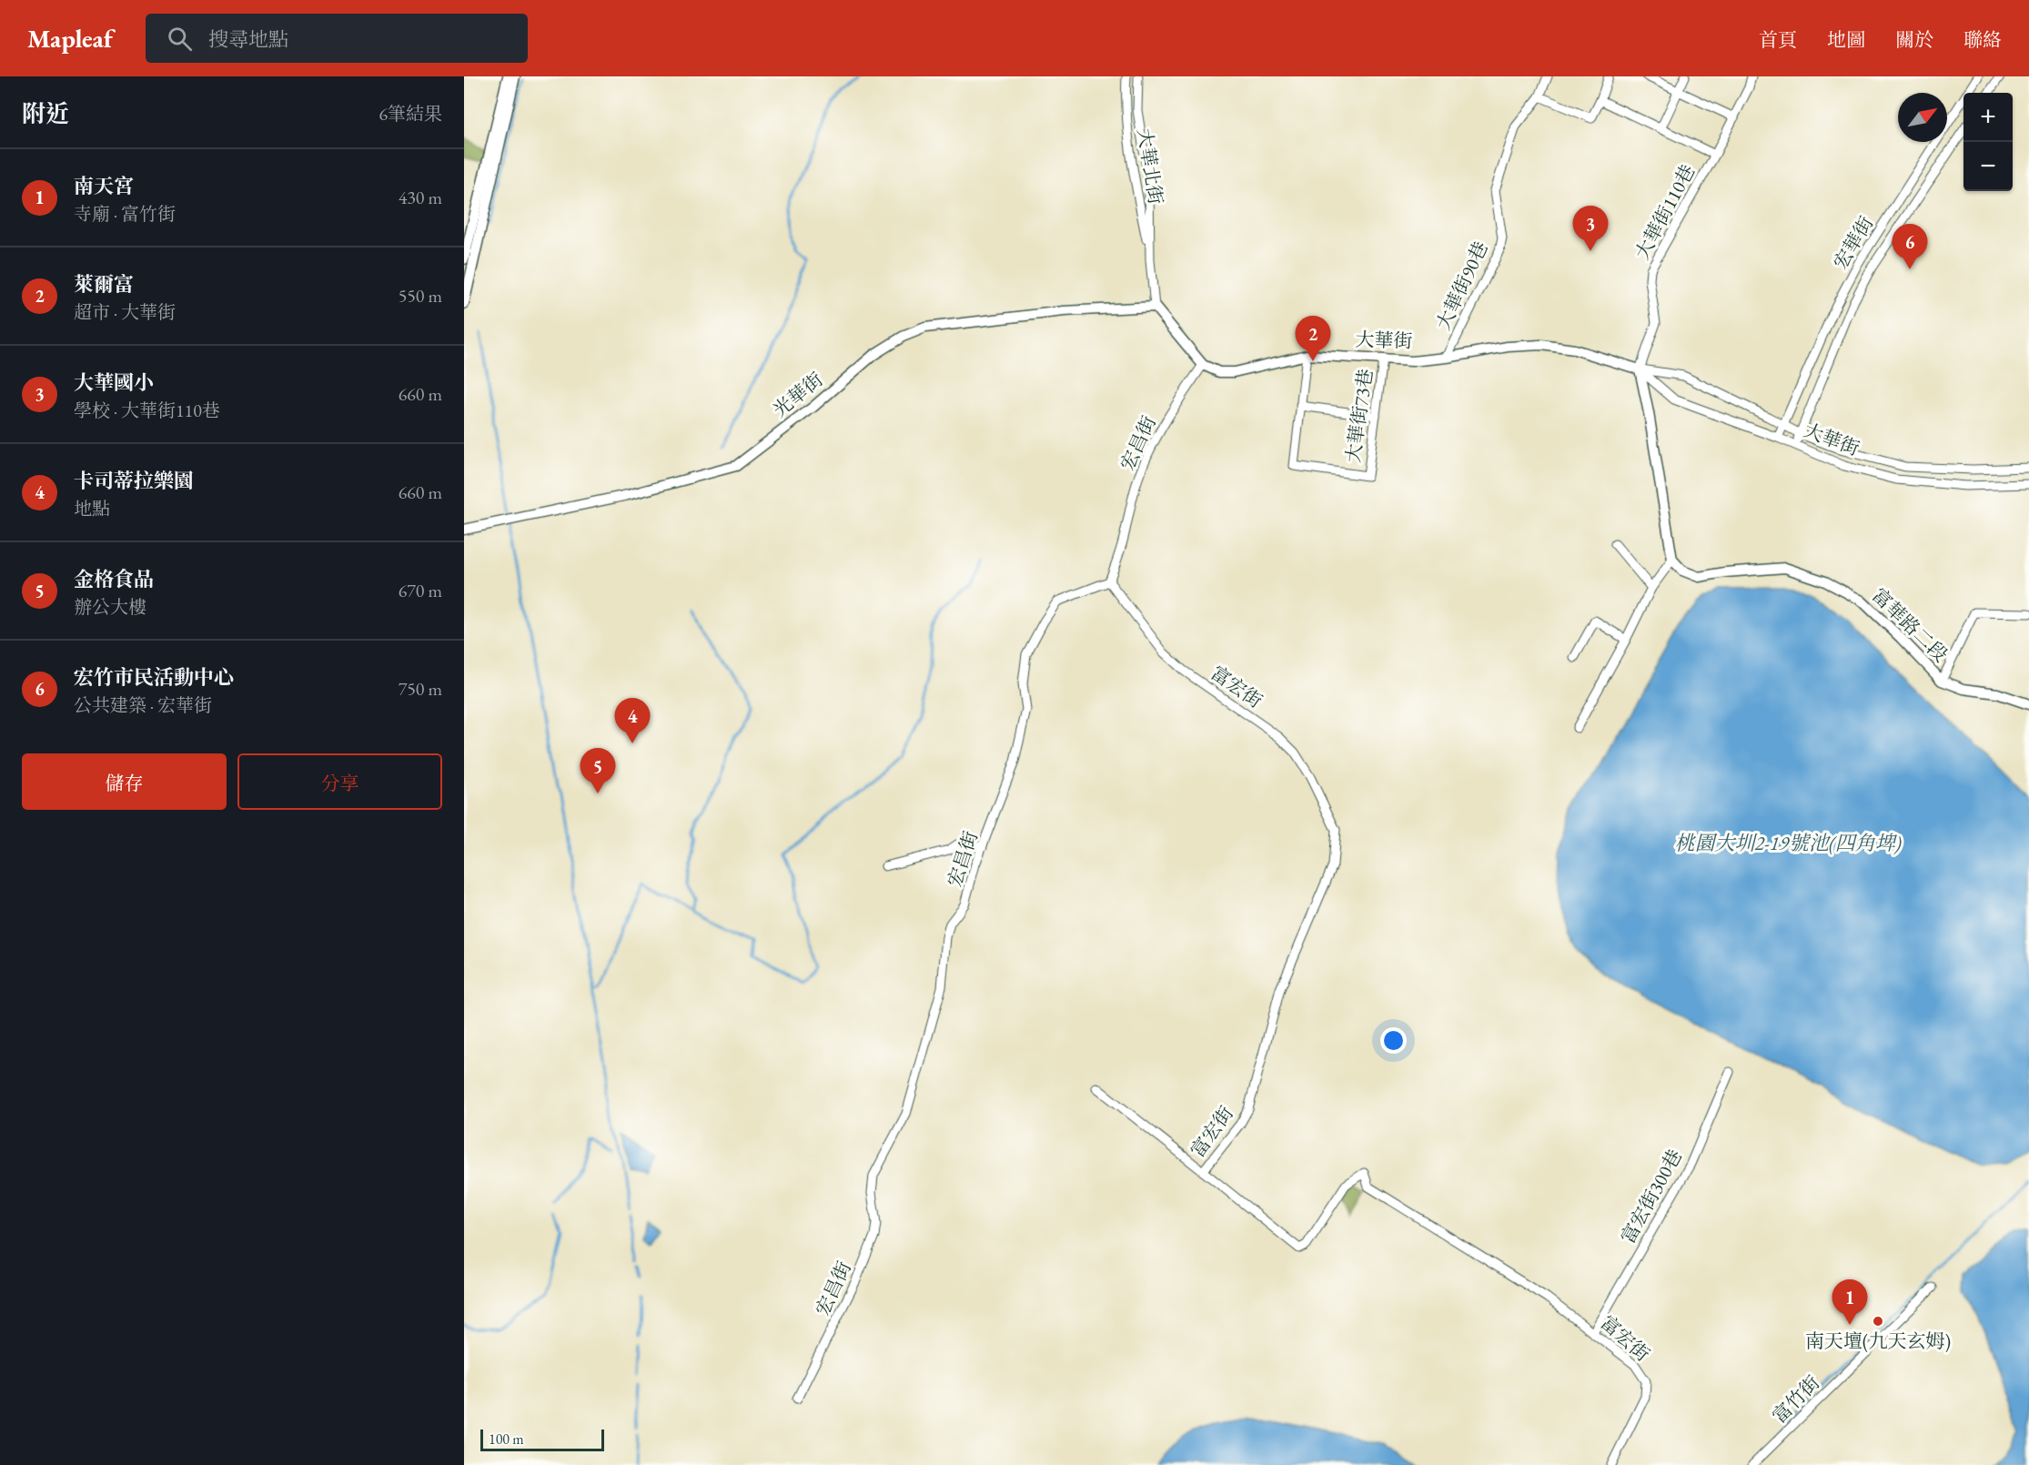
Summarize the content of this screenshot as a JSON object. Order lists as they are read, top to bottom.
{
  "streets": {
    "street": [
      "大華北街",
      "大華街110巷",
      "宏華街",
      "大華街90巷",
      "大華街",
      "光華街",
      "大華街73巷",
      "宏昌街",
      "富華路二段",
      "富宏街",
      "富宏街300巷",
      "富竹街"
    ]
  },
  "crossings": [
    ["大華北街", "光華街"],
    ["大華街110巷", "大華街"],
    ["宏華街", "大華街"],
    ["大華街90巷", "大華街"],
    ["大華街", "大華街73巷"],
    ["大華街", "宏昌街"],
    ["宏昌街", "富宏街"],
    ["富宏街", "富宏街300巷"]
  ],
  "water": ["桃園大圳2-19號池(四角埤)"],
  "places": ["南天壇(九天玄姆)"],
  "scale_bar": "100 m",
  "north": "top right",
  "page": {
    "header": "Mapleaf",
    "search": "搜尋地點",
    "nav": [
      "首頁",
      "地圖",
      "關於",
      "聯絡"
    ],
    "heading": ["附近", "6筆結果"],
    "map_buttons": ["+", "−"],
    "list": [
      {
        "mark": "1",
        "name": "南天宮",
        "note": "寺廟 · 富竹街",
        "value": "430 m"
      },
      {
        "mark": "2",
        "name": "萊爾富",
        "note": "超市 · 大華街",
        "value": "550 m"
      },
      {
        "mark": "3",
        "name": "大華國小",
        "note": "學校 · 大華街110巷",
        "value": "660 m"
      },
      {
        "mark": "4",
        "name": "卡司蒂拉樂園",
        "note": "地點",
        "value": "660 m"
      },
      {
        "mark": "5",
        "name": "金格食品",
        "note": "辦公大樓",
        "value": "670 m"
      },
      {
        "mark": "6",
        "name": "宏竹市民活動中心",
        "note": "公共建築 · 宏華街",
        "value": "750 m"
      }
    ],
    "pins": [
      "3",
      "6",
      "2",
      "4",
      "5",
      "1"
    ],
    "buttons": ["儲存", "分享"],
    "scale": "100 m"
  }
}
